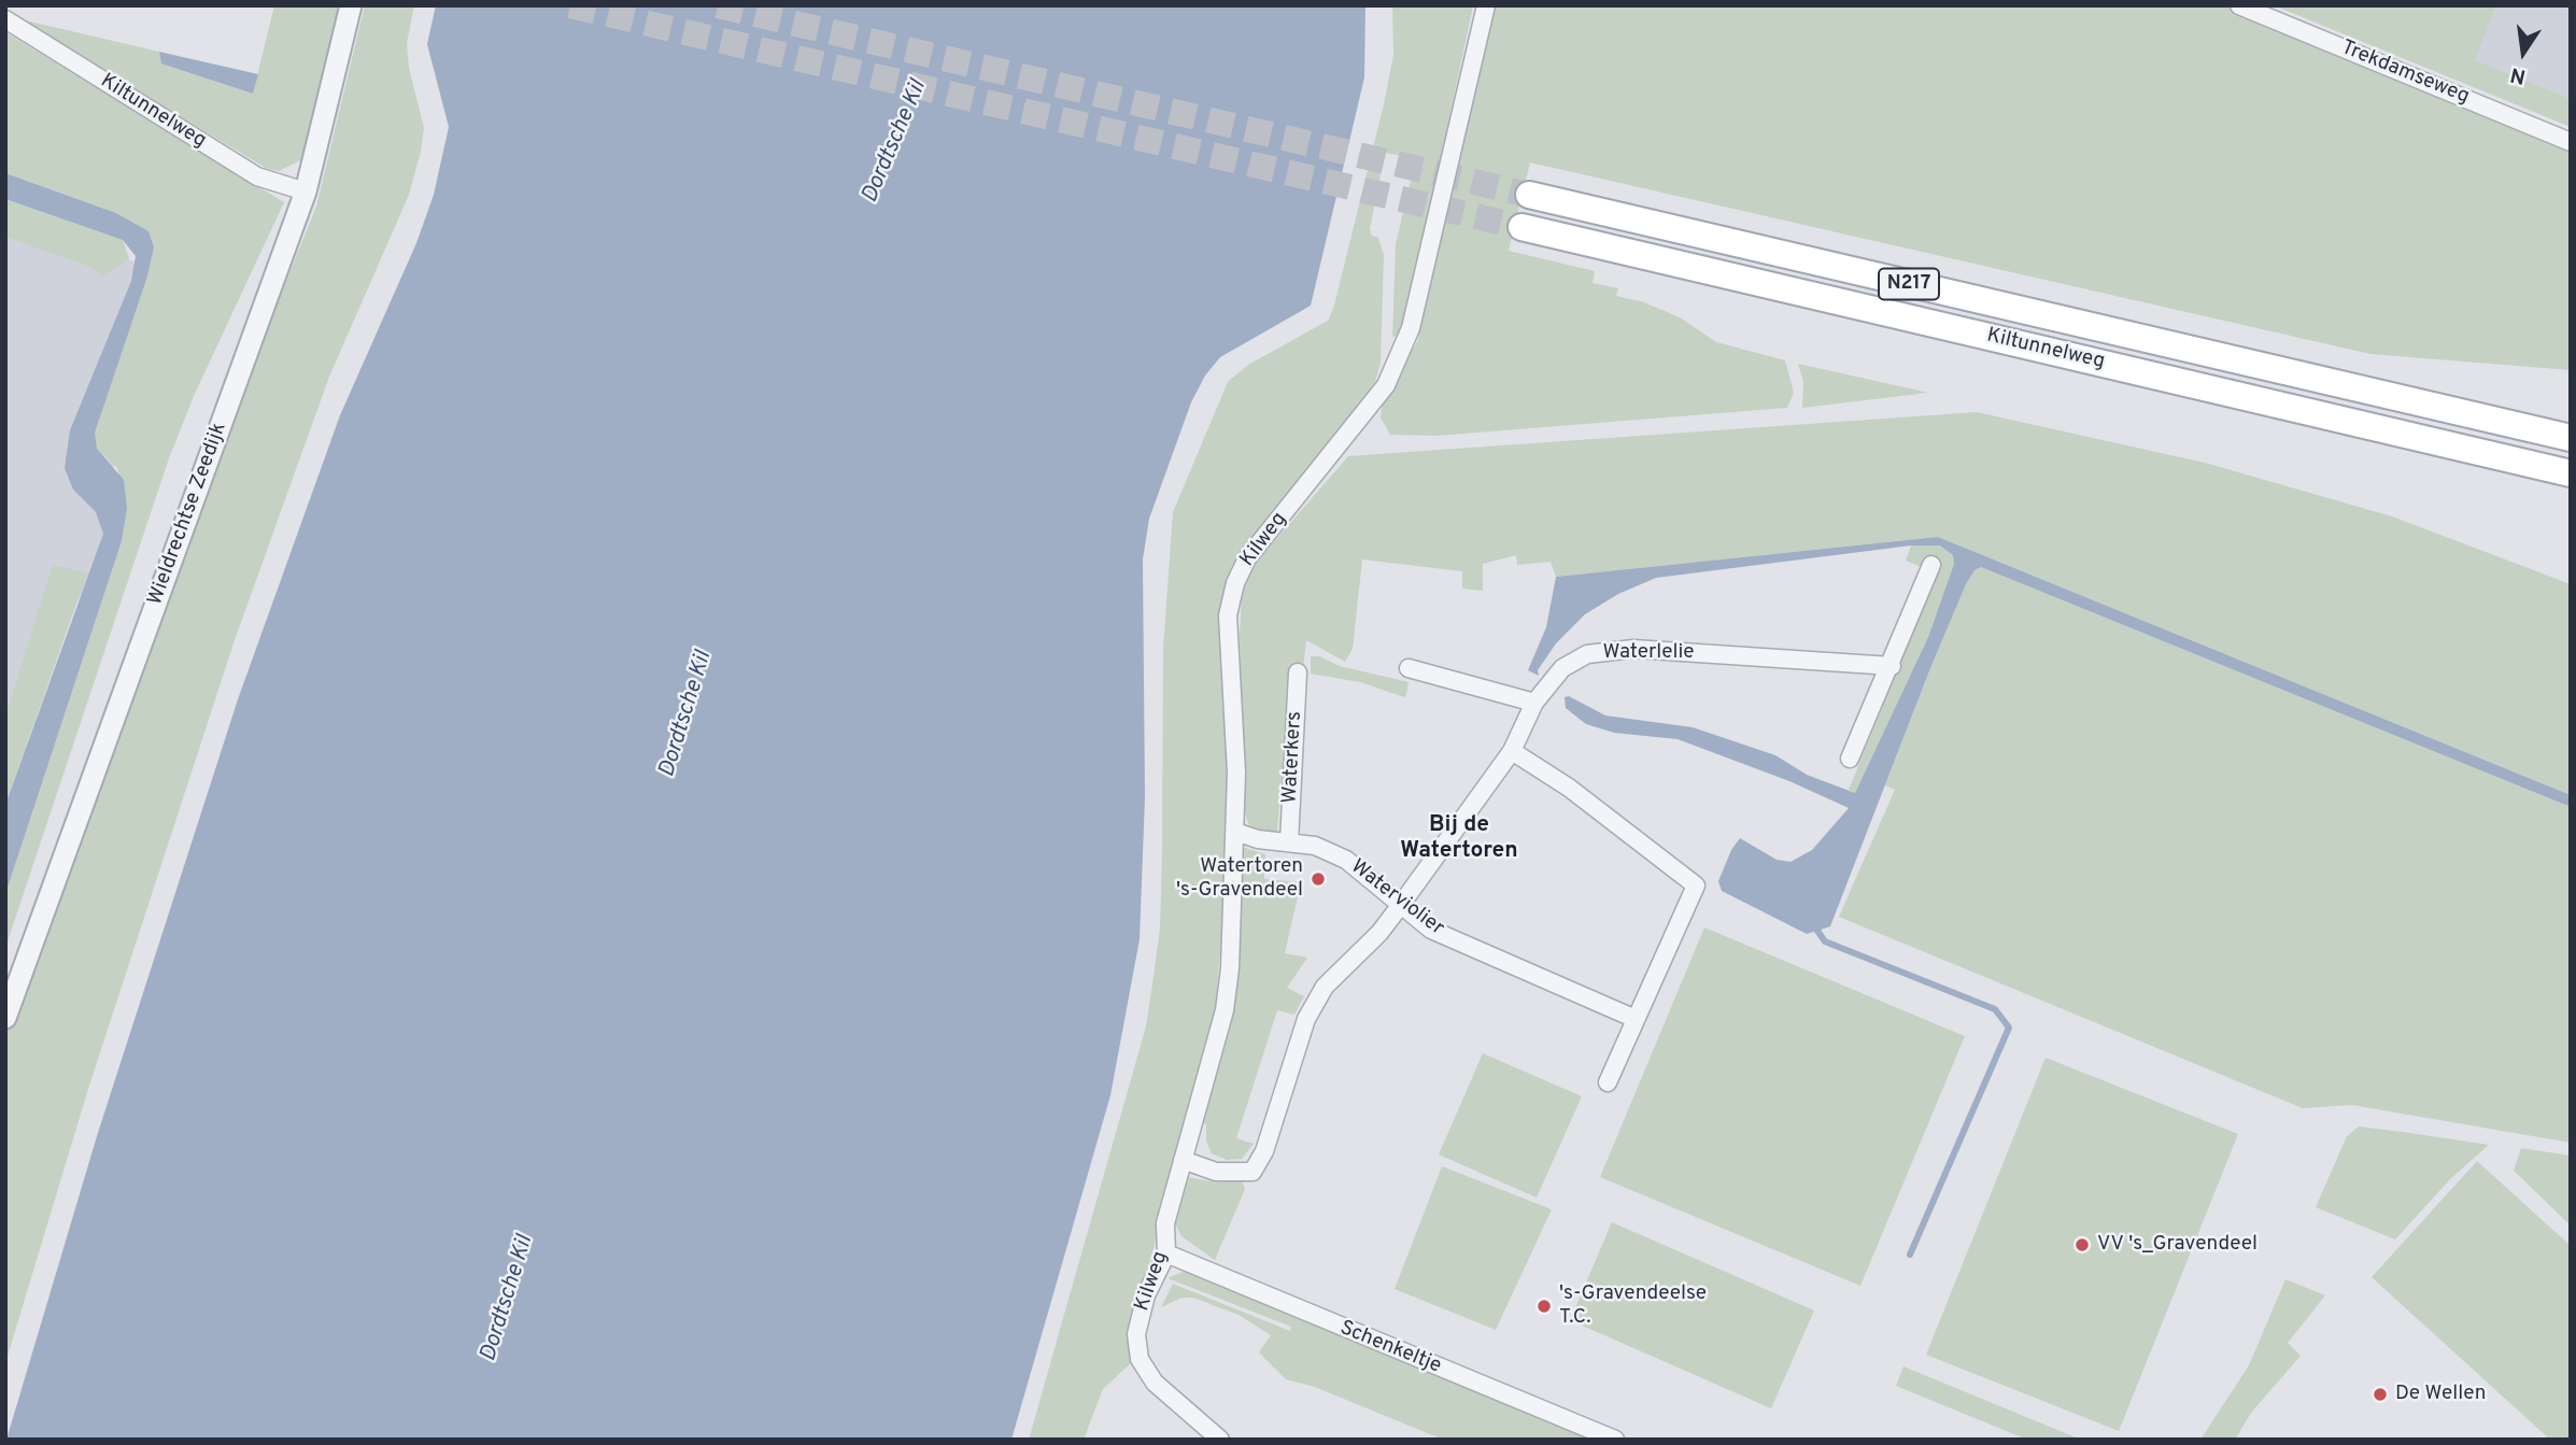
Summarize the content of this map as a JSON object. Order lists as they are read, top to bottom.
{
  "streets": {
    "main road": ["Kiltunnelweg", "N217"],
    "street": [
      "Trekdamseweg",
      "Wieldrechtse Zeedijk",
      "Kilweg",
      "Waterlelie",
      "Waterkers",
      "Waterviolier",
      "Schenkeltje"
    ]
  },
  "crossings": [
    ["Kiltunnelweg", "Wieldrechtse Zeedijk"],
    ["Kilweg", "Waterviolier"],
    ["Kilweg", "Schenkeltje"],
    ["Waterlelie", "Waterviolier"],
    ["Waterkers", "Waterviolier"]
  ],
  "districts": ["Bij de Watertoren"],
  "water": ["Dordtsche Kil"],
  "places": [
    "Watertoren 's-Gravendeel",
    "VV 's_Gravendeel",
    "'s-Gravendeelse T.C.",
    "De Wellen"
  ],
  "north": "bottom"
}
